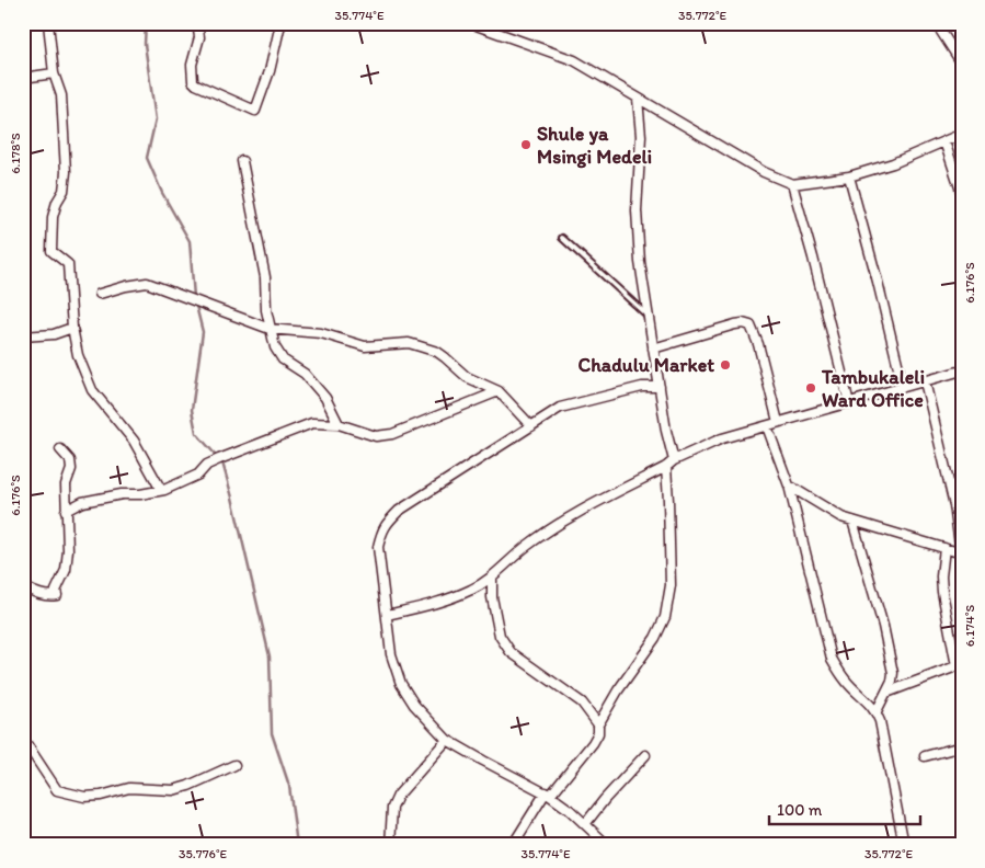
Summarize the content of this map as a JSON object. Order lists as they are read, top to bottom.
{
  "places": ["Shule ya Msingi Medeli", "Chadulu Market", "Tambukaleli Ward Office"],
  "scale_bar": "100 m",
  "coordinates": [
    "35.774°E",
    "35.772°E",
    "6.178°S",
    "6.176°S",
    "6.174°S",
    "35.776°E"
  ]
}
